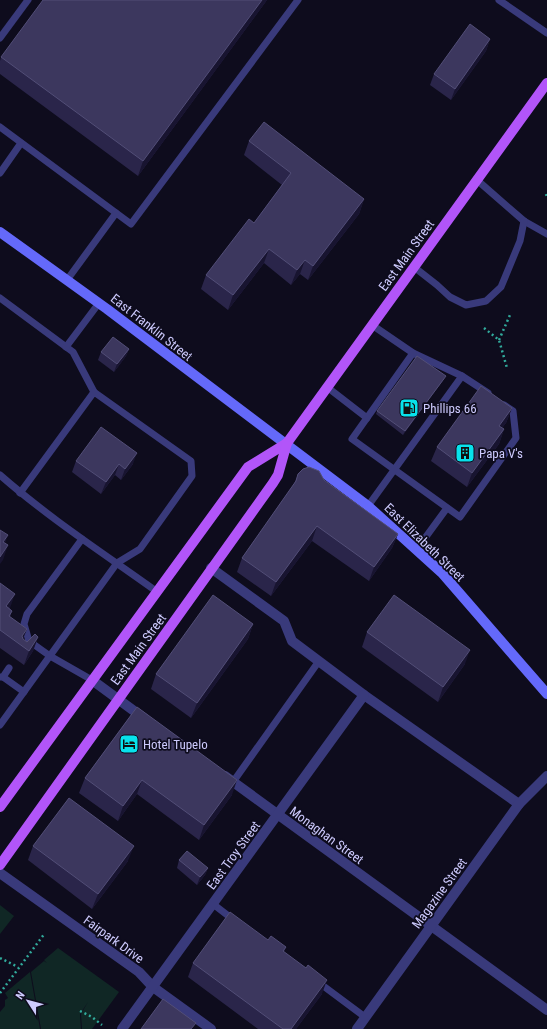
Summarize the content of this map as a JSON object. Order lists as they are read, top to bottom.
{
  "streets": {
    "main road": ["East Main Street"],
    "street": [
      "East Franklin Street",
      "East Elizabeth Street",
      "Monaghan Street",
      "East Troy Street",
      "Magazine Street",
      "Fairpark Drive"
    ]
  },
  "crossings": [
    ["East Main Street", "East Franklin Street"],
    ["East Main Street", "East Elizabeth Street"],
    ["East Franklin Street", "East Elizabeth Street"],
    ["Monaghan Street", "East Troy Street"],
    ["Monaghan Street", "Magazine Street"],
    ["East Troy Street", "Fairpark Drive"]
  ],
  "places": {
    "fuel station": ["Phillips 66"],
    "building": ["Papa V's"],
    "hotel": ["Hotel Tupelo"]
  },
  "north": "top left"
}
